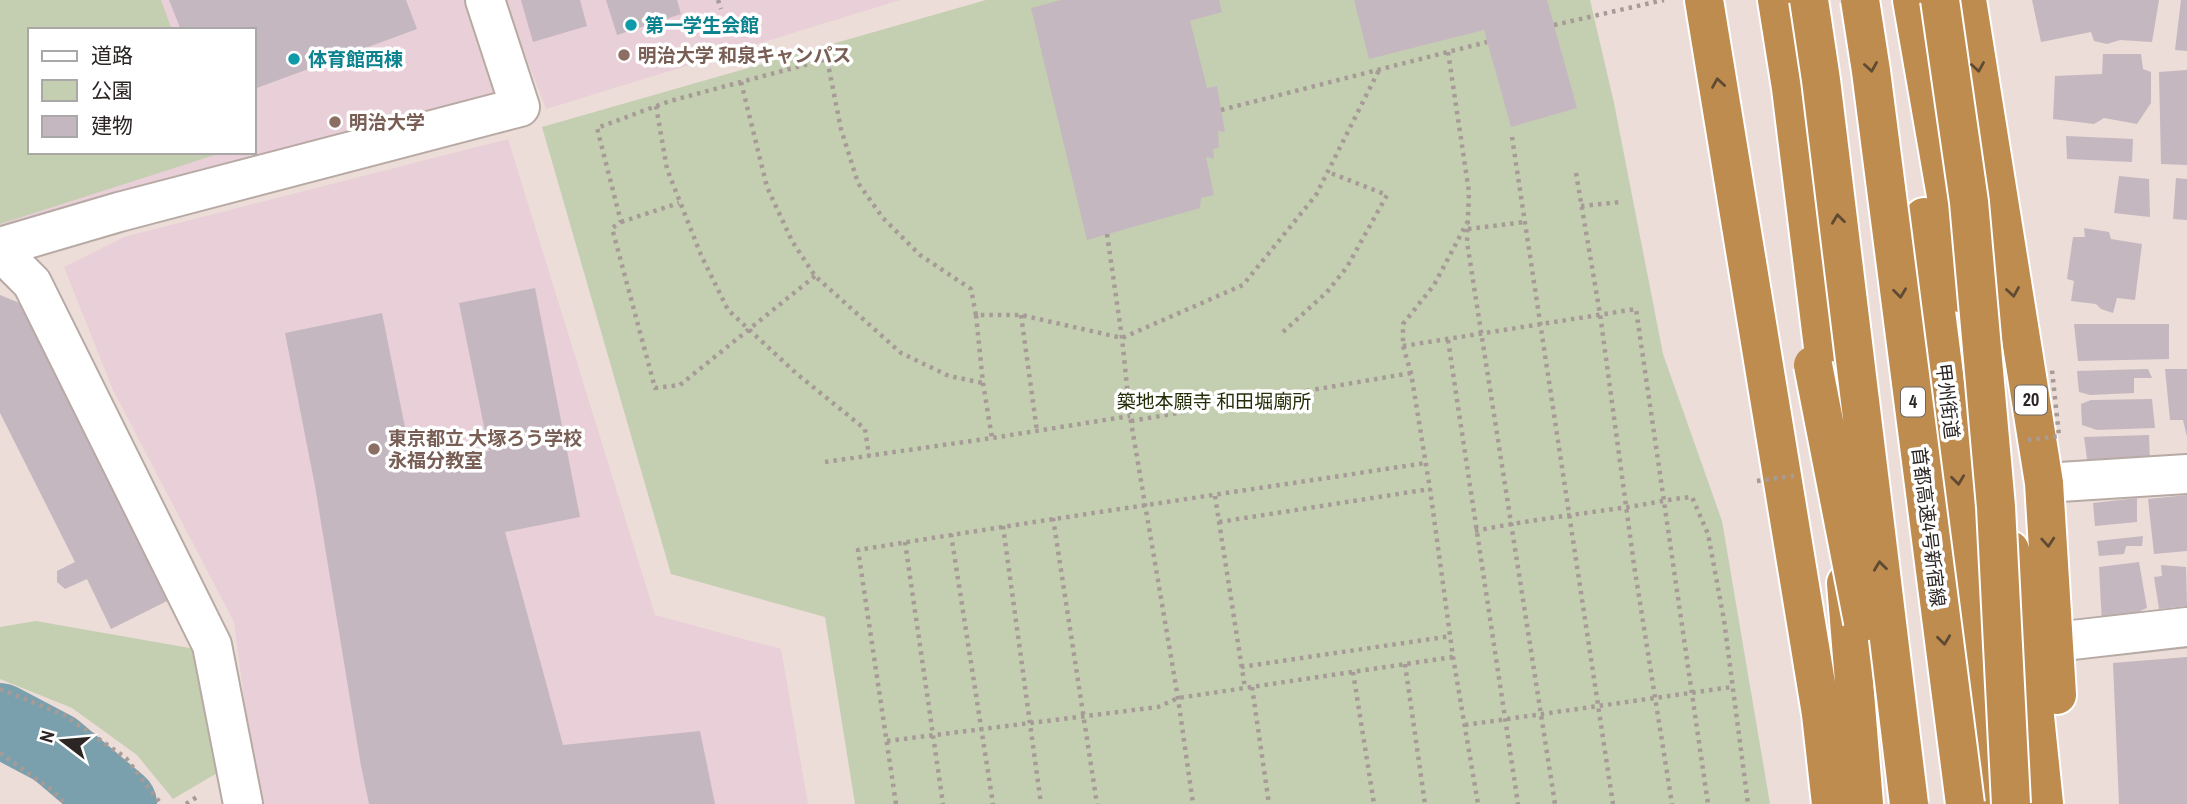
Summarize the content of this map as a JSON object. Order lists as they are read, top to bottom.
{
  "streets": {
    "highway": [
      "20",
      "甲州街道",
      "4",
      "首都高速4号新宿線"
    ]
  },
  "parks": ["築地本願寺 和田堀廟所"],
  "places": [
    "第一学生会館",
    "明治大学 和泉キャンパス",
    "体育館西棟",
    "明治大学",
    "東京都立 大塚ろう学校 永福分教室"
  ],
  "legend": ["道路", "公園", "建物"],
  "north": "left"
}
